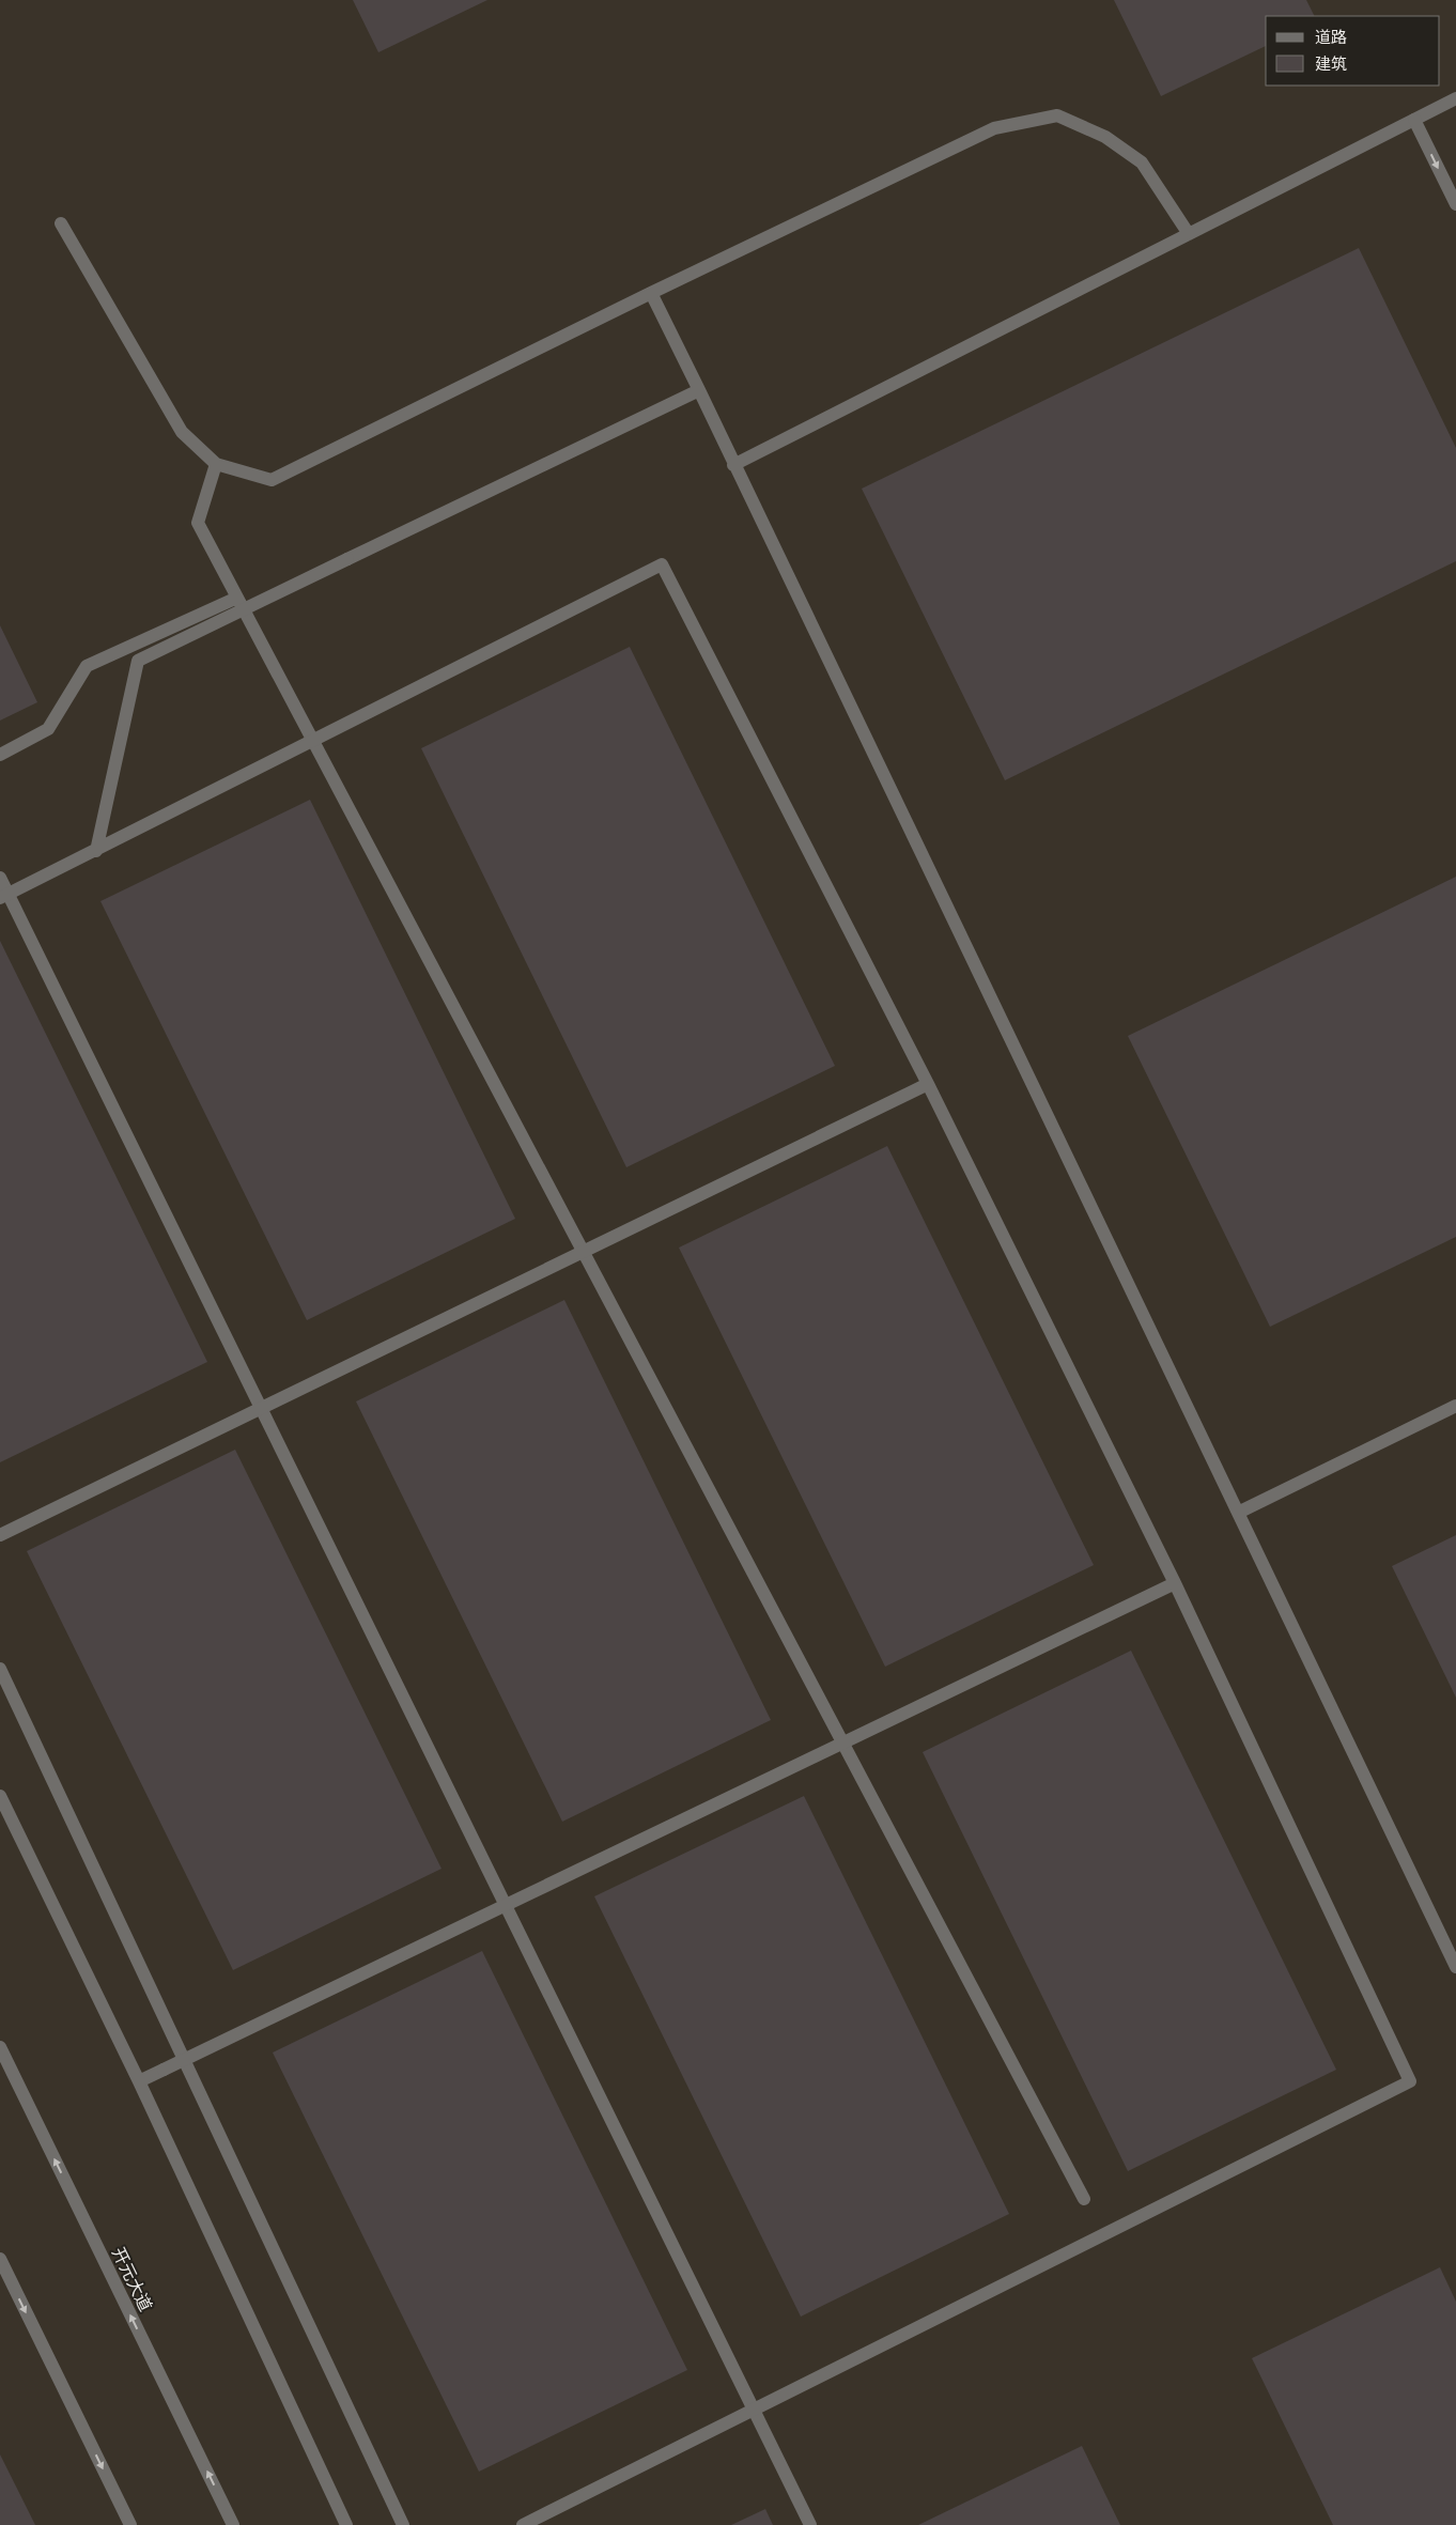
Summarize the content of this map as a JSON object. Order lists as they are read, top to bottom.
{
  "streets": {
    "street": ["开元大道"]
  },
  "legend": ["道路", "建筑"]
}
